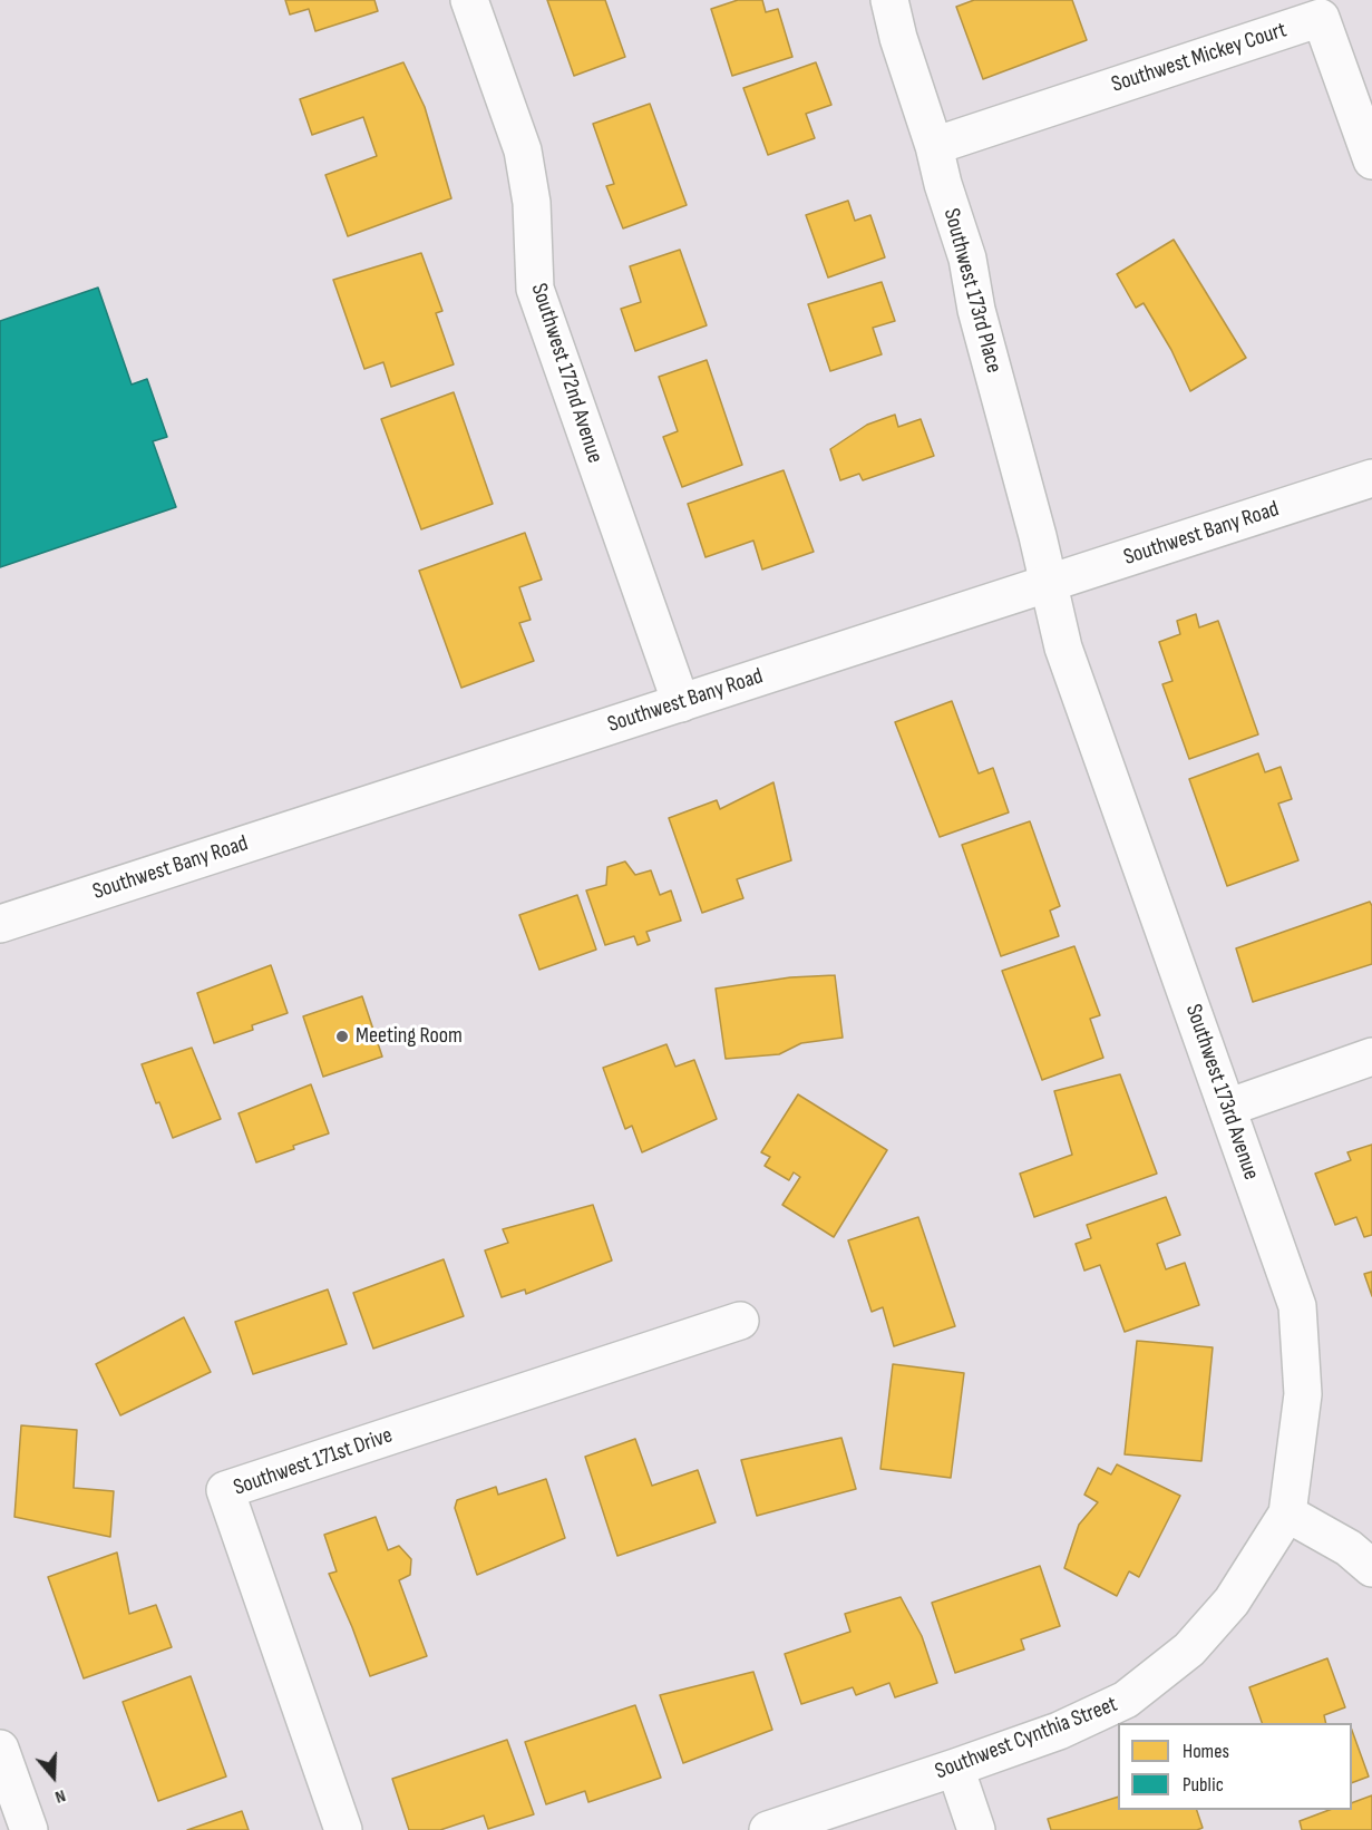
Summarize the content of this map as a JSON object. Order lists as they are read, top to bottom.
{
  "streets": {
    "street": [
      "Southwest Mickey Court",
      "Southwest 173rd Place",
      "Southwest 172nd Avenue",
      "Southwest Bany Road",
      "Southwest 173rd Avenue",
      "Southwest 171st Drive",
      "Southwest Cynthia Street"
    ]
  },
  "crossings": [
    ["Southwest Mickey Court", "Southwest 173rd Place"],
    ["Southwest 173rd Place", "Southwest Bany Road"],
    ["Southwest 173rd Place", "Southwest 173rd Avenue"],
    ["Southwest 172nd Avenue", "Southwest Bany Road"],
    ["Southwest Bany Road", "Southwest 173rd Avenue"],
    ["Southwest 173rd Avenue", "Southwest Cynthia Street"]
  ],
  "places": ["Meeting Room"],
  "legend": ["Homes", "Public"],
  "north": "bottom"
}
